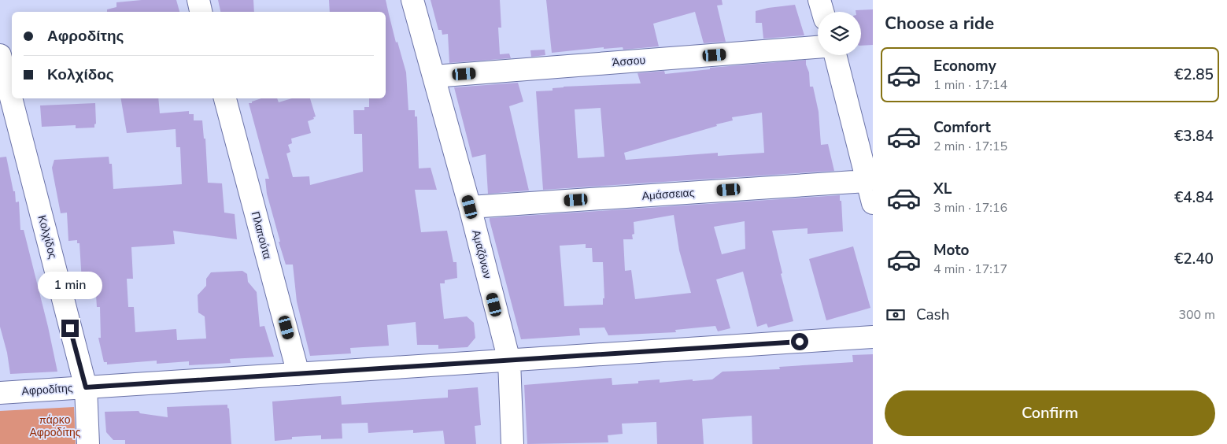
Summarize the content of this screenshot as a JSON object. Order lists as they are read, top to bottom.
{
  "streets": {
    "street": [
      "Άσσου",
      "Αμάσσειας",
      "Πλαπούτα",
      "Κολχίδος",
      "Αμαζόνων",
      "Αφροδίτης"
    ]
  },
  "crossings": [
    ["Άσσου", "Αμαζόνων"],
    ["Αμάσσειας", "Αμαζόνων"],
    ["Πλαπούτα", "Αφροδίτης"],
    ["Κολχίδος", "Αφροδίτης"],
    ["Αμαζόνων", "Αφροδίτης"]
  ],
  "parks": ["πάρκο Αφροδίτης"],
  "page": {
    "heading": "Choose a ride",
    "banner": ["Αφροδίτης", "Κολχίδος"],
    "list": [
      {
        "name": "Economy",
        "note": "1 min · 17:14",
        "value": "€2.85"
      },
      {
        "name": "Comfort",
        "note": "2 min · 17:15",
        "value": "€3.84"
      },
      {
        "name": "XL",
        "note": "3 min · 17:16",
        "value": "€4.84"
      },
      {
        "name": "Moto",
        "note": "4 min · 17:17",
        "value": "€2.40"
      }
    ],
    "bubble": "1 min",
    "pay": ["Cash", "300 m"],
    "buttons": "Confirm"
  }
}
